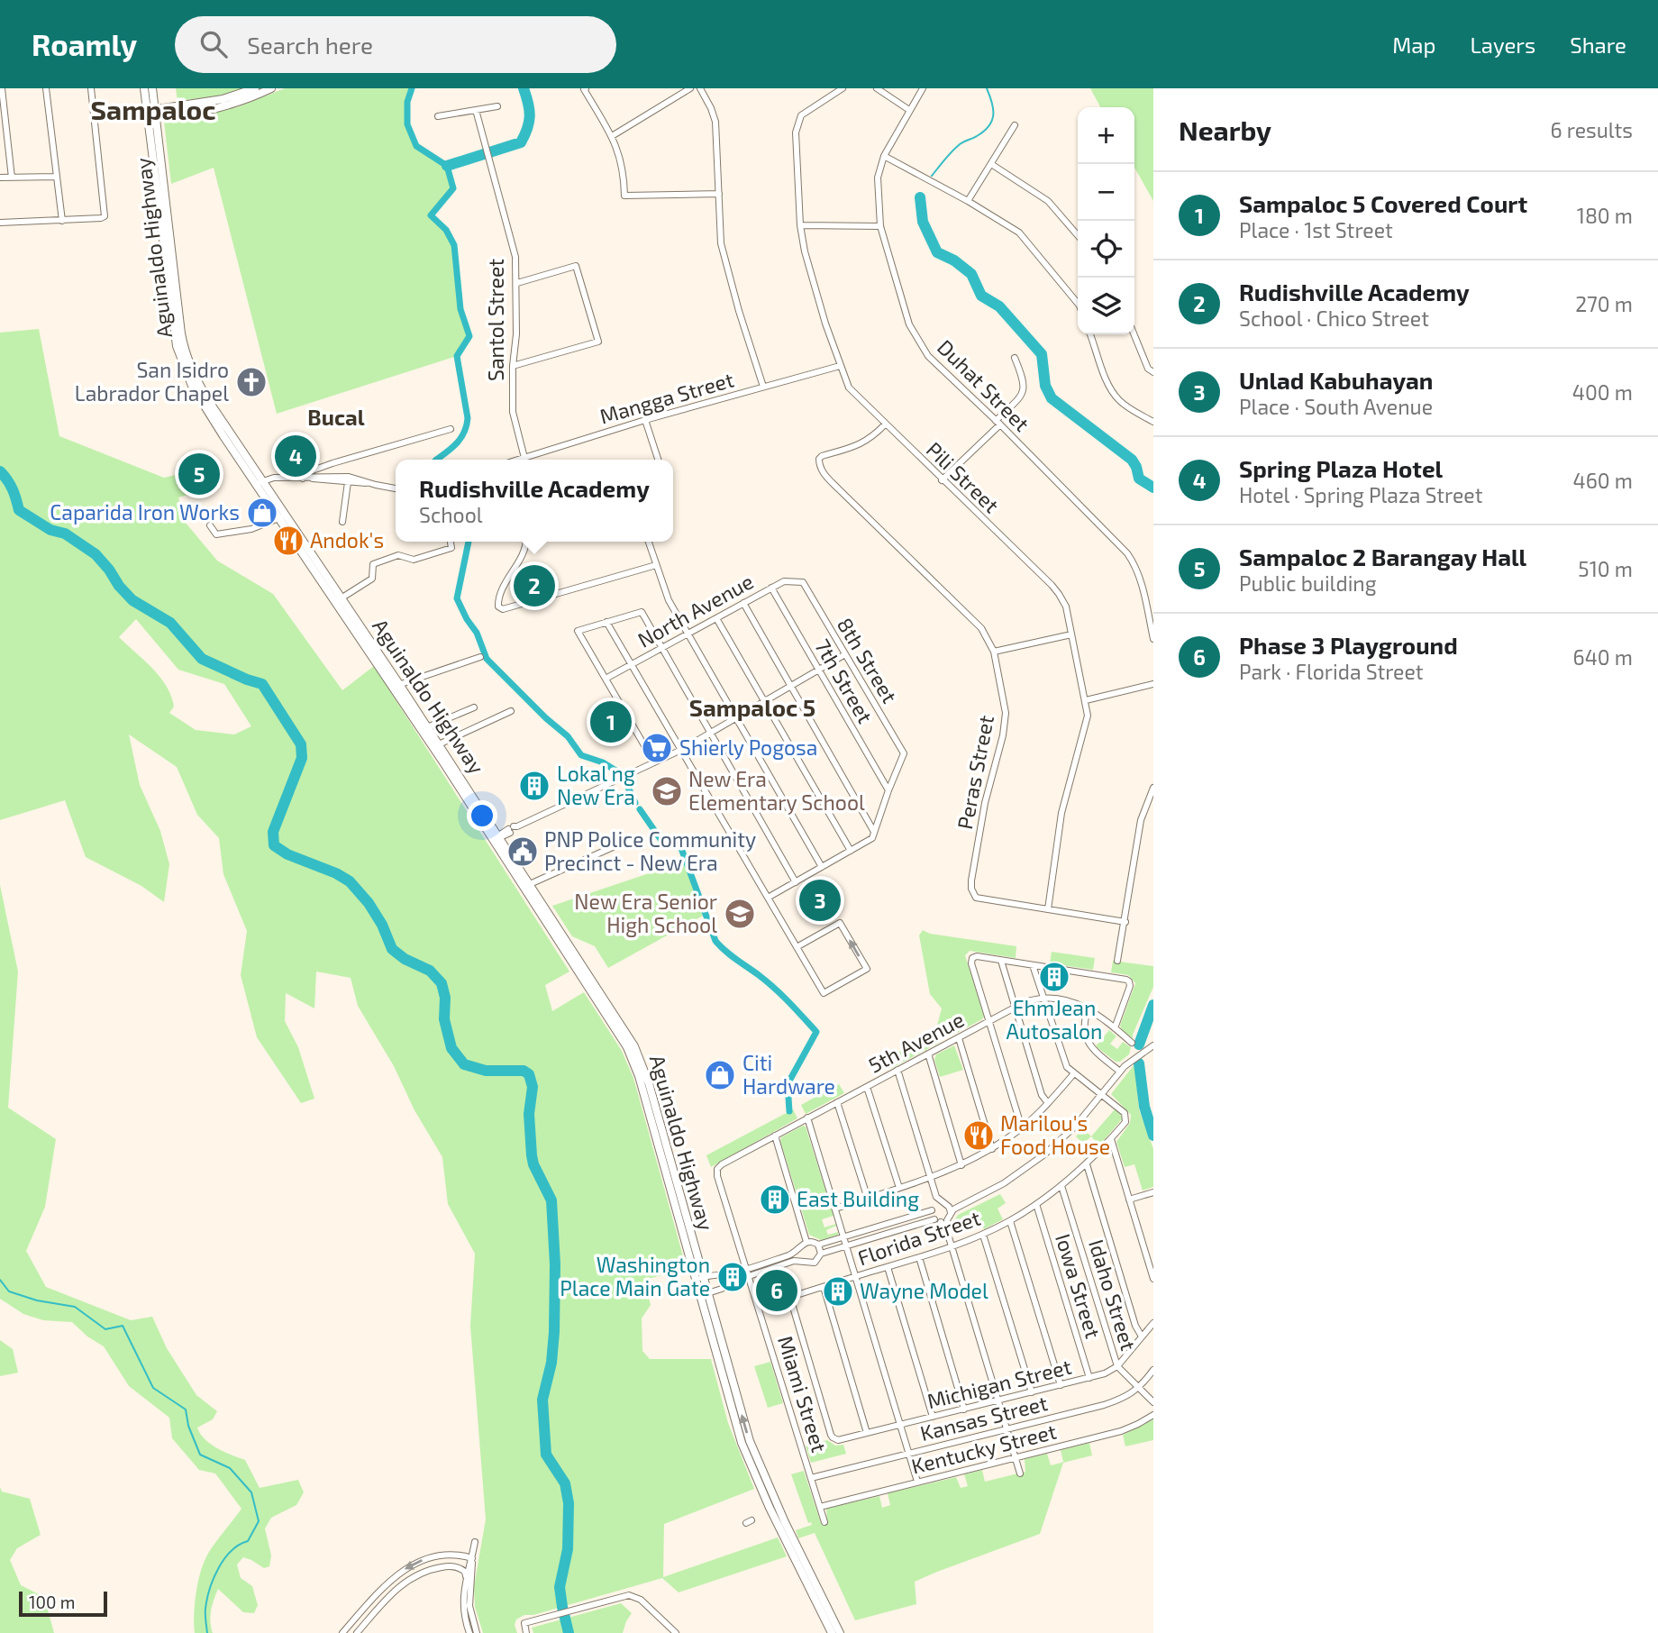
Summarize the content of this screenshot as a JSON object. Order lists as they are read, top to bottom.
{
  "streets": {
    "main road": ["Aguinaldo Highway"],
    "street": [
      "Santol Street",
      "Duhat Street",
      "Mangga Street",
      "Pili Street",
      "North Avenue",
      "8th Street",
      "7th Street",
      "Peras Street",
      "5th Avenue",
      "Florida Street",
      "Iowa Street",
      "Idaho Street",
      "Michigan Street",
      "Miami Street",
      "Kansas Street",
      "Kentucky Street"
    ]
  },
  "crossings": [
    ["Santol Street", "Mangga Street"],
    ["Mangga Street", "Pili Street"],
    ["Pili Street", "Peras Street"],
    ["North Avenue", "8th Street"],
    ["North Avenue", "7th Street"],
    ["8th Street", "7th Street"],
    ["5th Avenue", "Miami Street"],
    ["Florida Street", "Iowa Street"],
    ["Florida Street", "Idaho Street"],
    ["Florida Street", "Michigan Street"],
    ["Florida Street", "Miami Street"],
    ["Iowa Street", "Michigan Street"],
    ["Idaho Street", "Michigan Street"],
    ["Idaho Street", "Kansas Street"],
    ["Miami Street", "Kansas Street"],
    ["Miami Street", "Kentucky Street"]
  ],
  "districts": ["Sampaloc", "Bucal", "Sampaloc 5"],
  "places": {
    "church": ["San Isidro Labrador Chapel"],
    "shop": ["Caparida Iron Works", "Citi Hardware"],
    "restaurant": ["Andok's", "Marilou's Food House"],
    "supermarket": ["Shierly Pogosa"],
    "building": [
      "Lokal ng New Era",
      "EhmJean Autosalon",
      "East Building",
      "Washington Place Main Gate",
      "Wayne Model"
    ],
    "school or university": ["New Era Elementary School", "New Era Senior High School"],
    "public building": ["PNP Police Community Precinct - New Era"]
  },
  "scale_bar": "100 m",
  "page": {
    "header": "Roamly",
    "search": "Search here",
    "nav": ["Map", "Layers", "Share"],
    "heading": ["Nearby", "6 results"],
    "map_buttons": ["+", "−"],
    "list": [
      {
        "mark": "1",
        "name": "Sampaloc 5 Covered Court",
        "note": "Place · 1st Street",
        "value": "180 m"
      },
      {
        "mark": "2",
        "name": "Rudishville Academy",
        "note": "School · Chico Street",
        "value": "270 m"
      },
      {
        "mark": "3",
        "name": "Unlad Kabuhayan",
        "note": "Place · South Avenue",
        "value": "400 m"
      },
      {
        "mark": "4",
        "name": "Spring Plaza Hotel",
        "note": "Hotel · Spring Plaza Street",
        "value": "460 m"
      },
      {
        "mark": "5",
        "name": "Sampaloc 2 Barangay Hall",
        "note": "Public building",
        "value": "510 m"
      },
      {
        "mark": "6",
        "name": "Phase 3 Playground",
        "note": "Park · Florida Street",
        "value": "640 m"
      }
    ],
    "pins": [
      "4",
      "5",
      "2",
      "1",
      "3",
      "6"
    ],
    "popup": ["Rudishville Academy", "School"],
    "scale": "100 m"
  }
}
